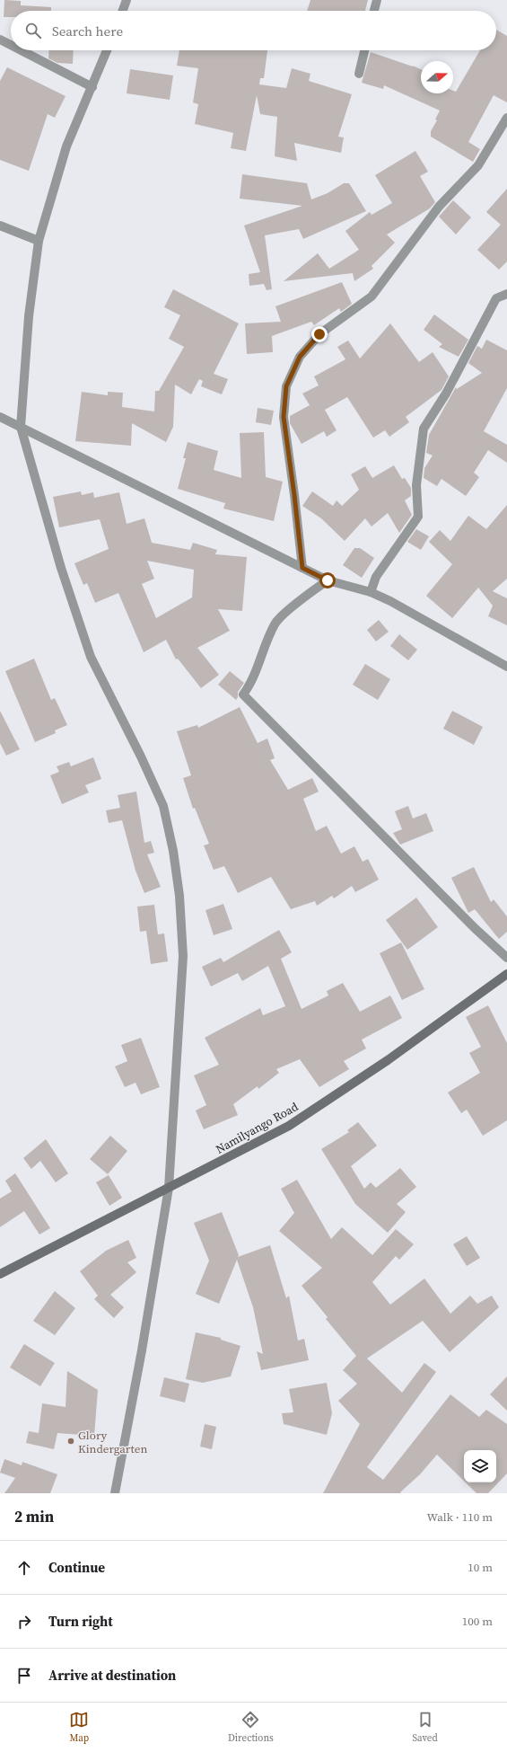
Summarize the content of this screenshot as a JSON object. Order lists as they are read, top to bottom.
{
  "streets": {
    "main road": ["Namilyango Road"]
  },
  "places": ["Glory Kindergarten"],
  "north": "right",
  "page": {
    "search": "Search here",
    "heading": ["2 min", "Walk · 110 m"],
    "list": [
      ["Continue", "10 m"],
      ["Turn right", "100 m"],
      "Arrive at destination"
    ],
    "nav": ["Map", "Directions", "Saved"]
  }
}
